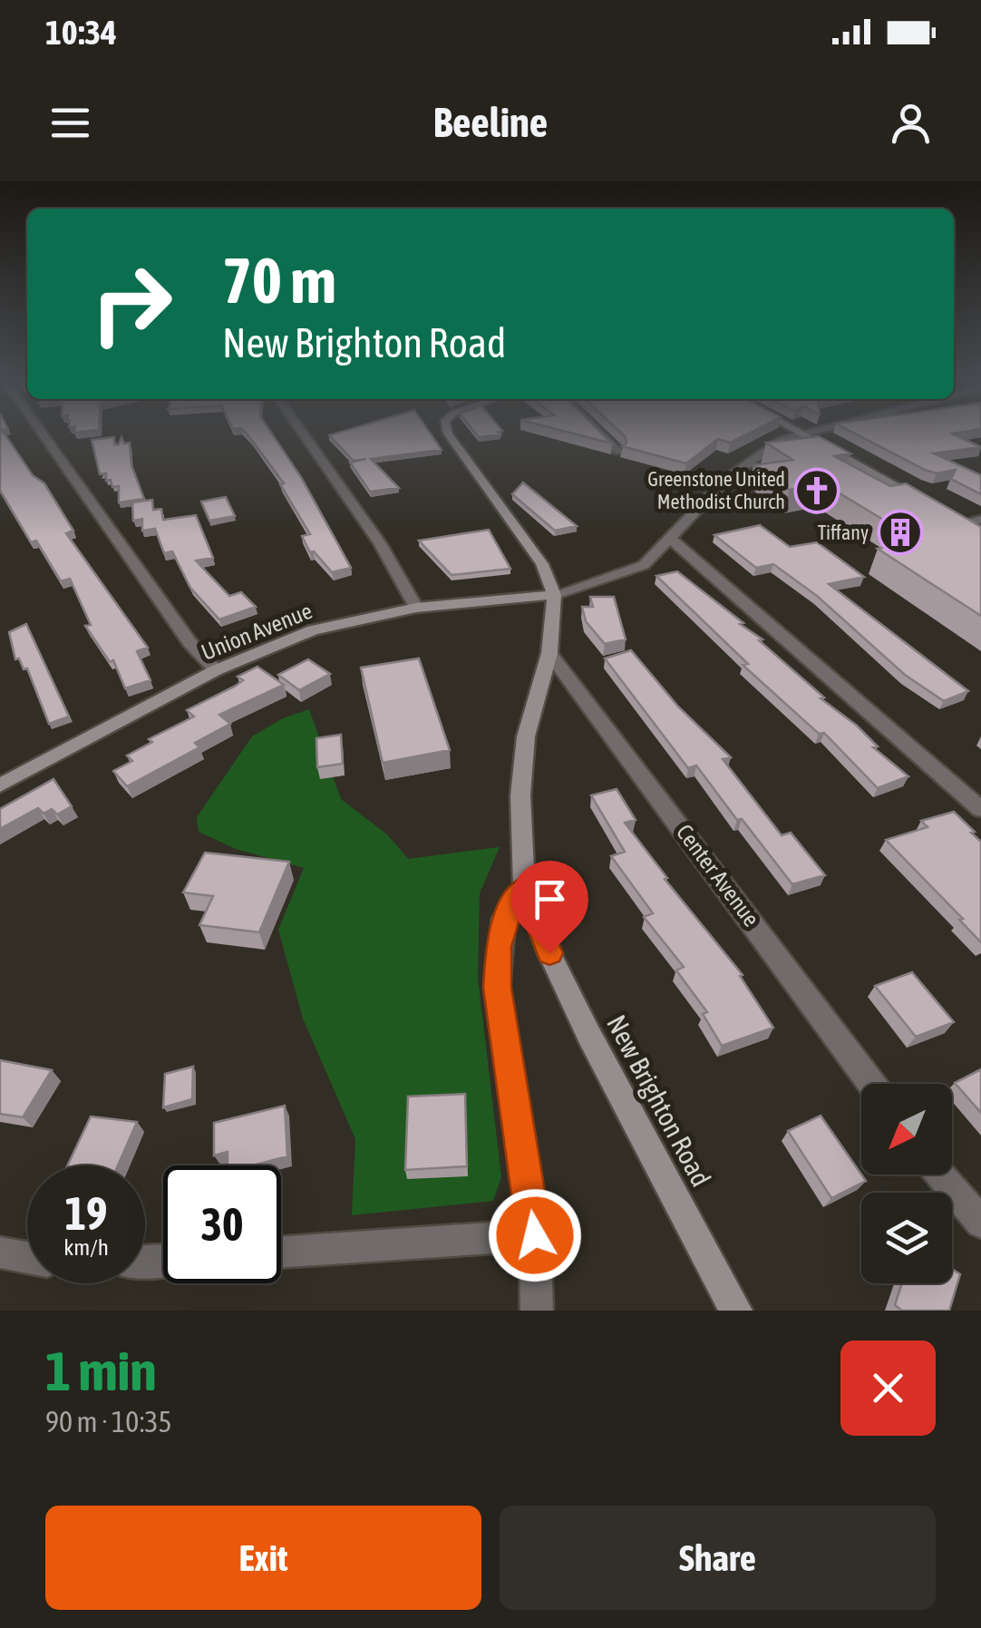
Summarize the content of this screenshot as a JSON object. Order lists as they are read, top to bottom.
{
  "streets": {
    "street": ["Union Avenue", "Center Avenue", "New Brighton Road"]
  },
  "crossings": [
    ["Union Avenue", "New Brighton Road"],
    ["Center Avenue", "New Brighton Road"]
  ],
  "places": {
    "church": ["Greenstone United Methodist Church"],
    "building": ["Tiffany"]
  },
  "north": "bottom left",
  "page": {
    "status": "10:34",
    "header": "Beeline",
    "turn": ["70 m", "New Brighton Road"],
    "speed": "19 km/h",
    "limit": "30",
    "heading": ["1 min", "90 m · 10:35"],
    "buttons": ["Exit", "Share"]
  }
}
